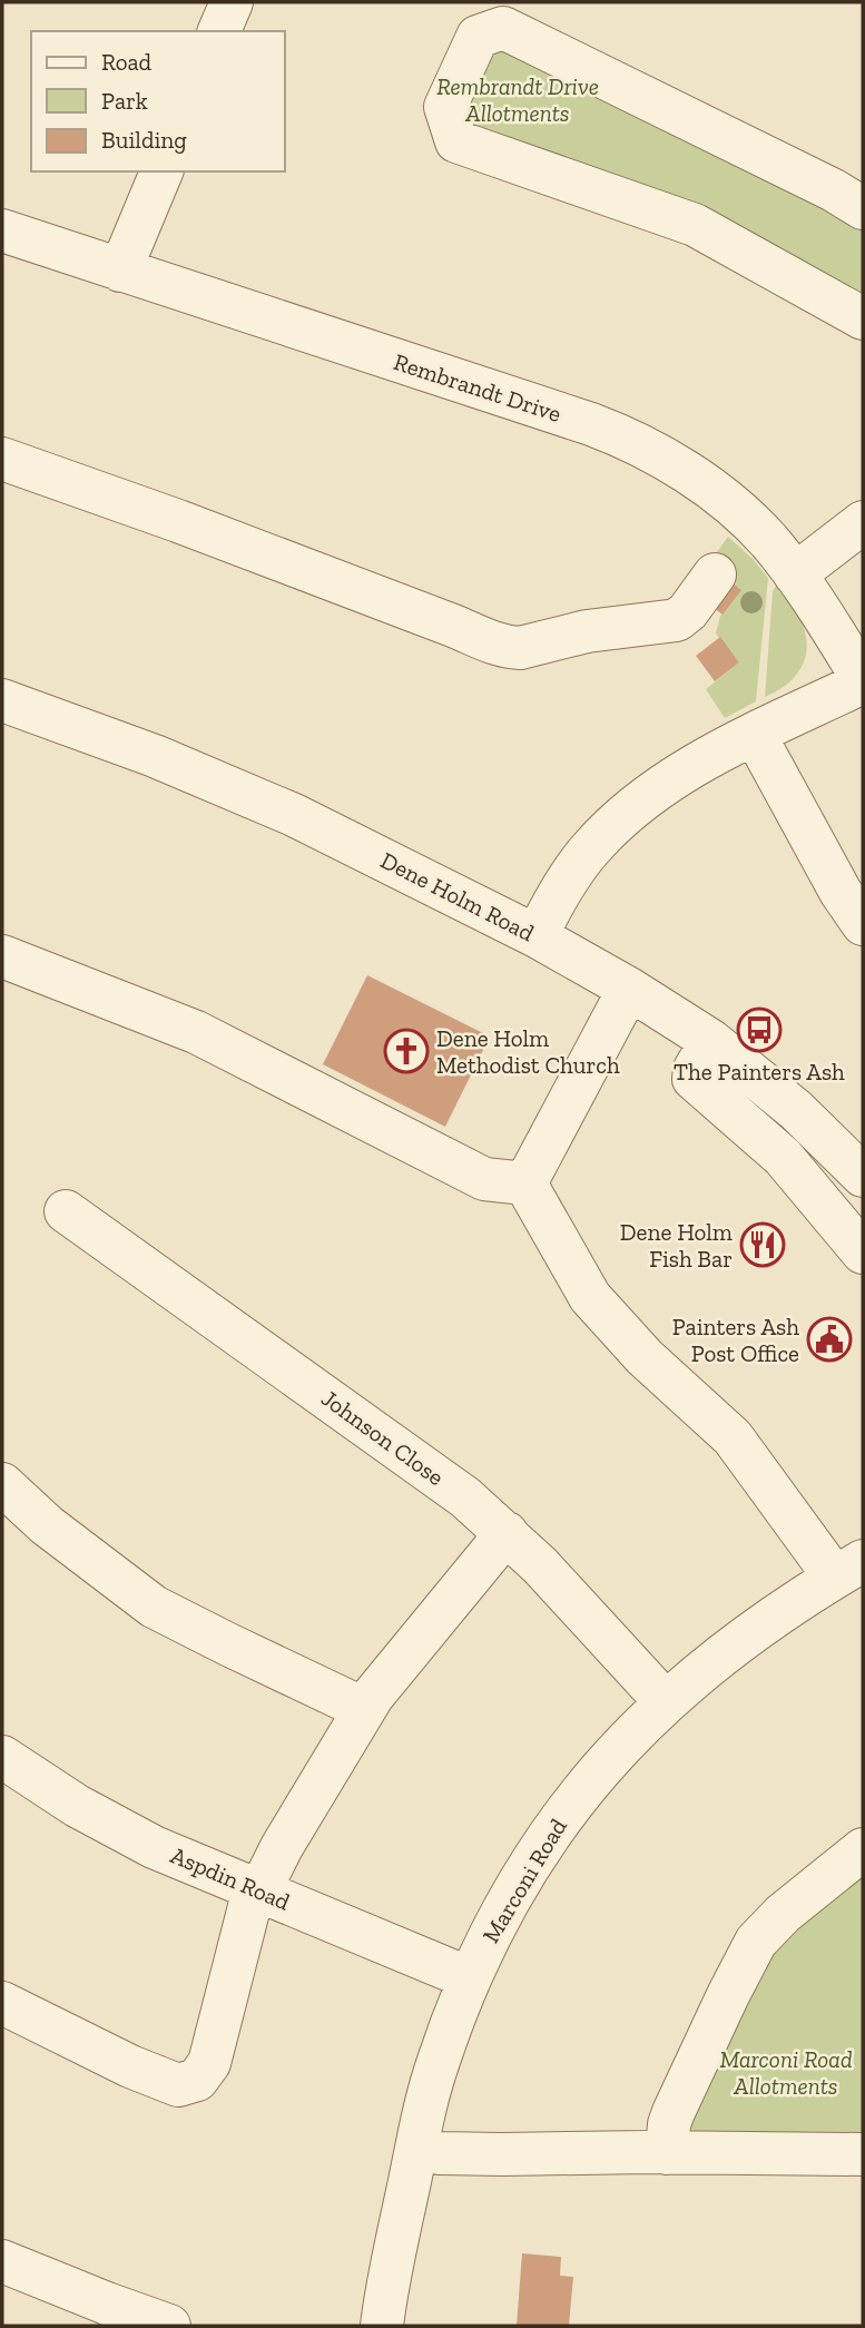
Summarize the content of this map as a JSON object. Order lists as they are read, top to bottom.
{
  "streets": {
    "street": [
      "Rembrandt Drive",
      "Dene Holm Road",
      "Johnson Close",
      "Aspdin Road",
      "Marconi Road"
    ]
  },
  "crossings": [
    ["Johnson Close", "Marconi Road"],
    ["Aspdin Road", "Marconi Road"]
  ],
  "parks": ["Rembrandt Drive Allotments", "Marconi Road Allotments"],
  "places": {
    "bus stop": ["The Painters Ash"],
    "church": ["Dene Holm Methodist Church"],
    "restaurant": ["Dene Holm Fish Bar"],
    "public building": ["Painters Ash Post Office"]
  },
  "legend": ["Road", "Park", "Building"]
}
